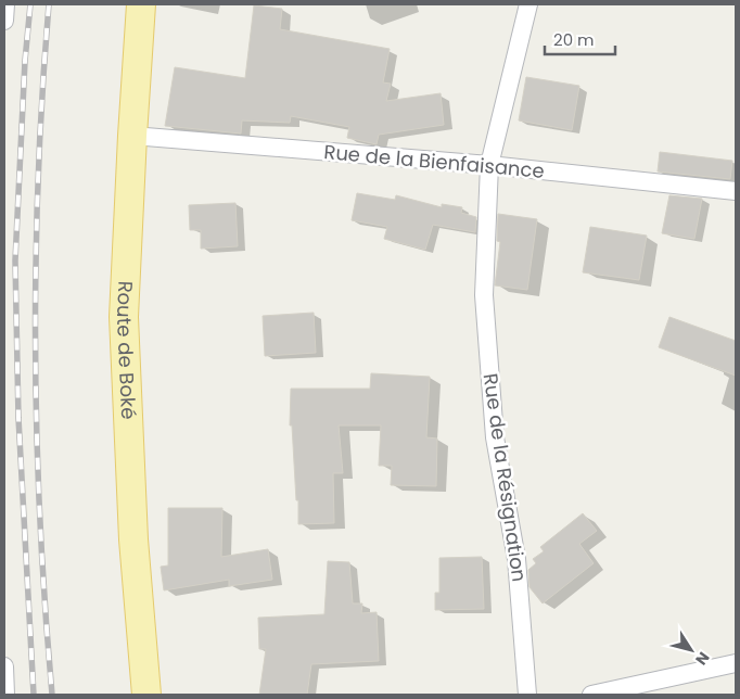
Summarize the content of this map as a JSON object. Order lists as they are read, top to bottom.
{
  "streets": {
    "main road": ["Route de Boké"],
    "street": ["Rue de la Bienfaisance", "Rue de la Résignation"]
  },
  "crossings": [
    ["Rue de la Bienfaisance", "Route de Boké"],
    ["Rue de la Bienfaisance", "Rue de la Résignation"]
  ],
  "scale_bar": "20 m",
  "north": "bottom right"
}
